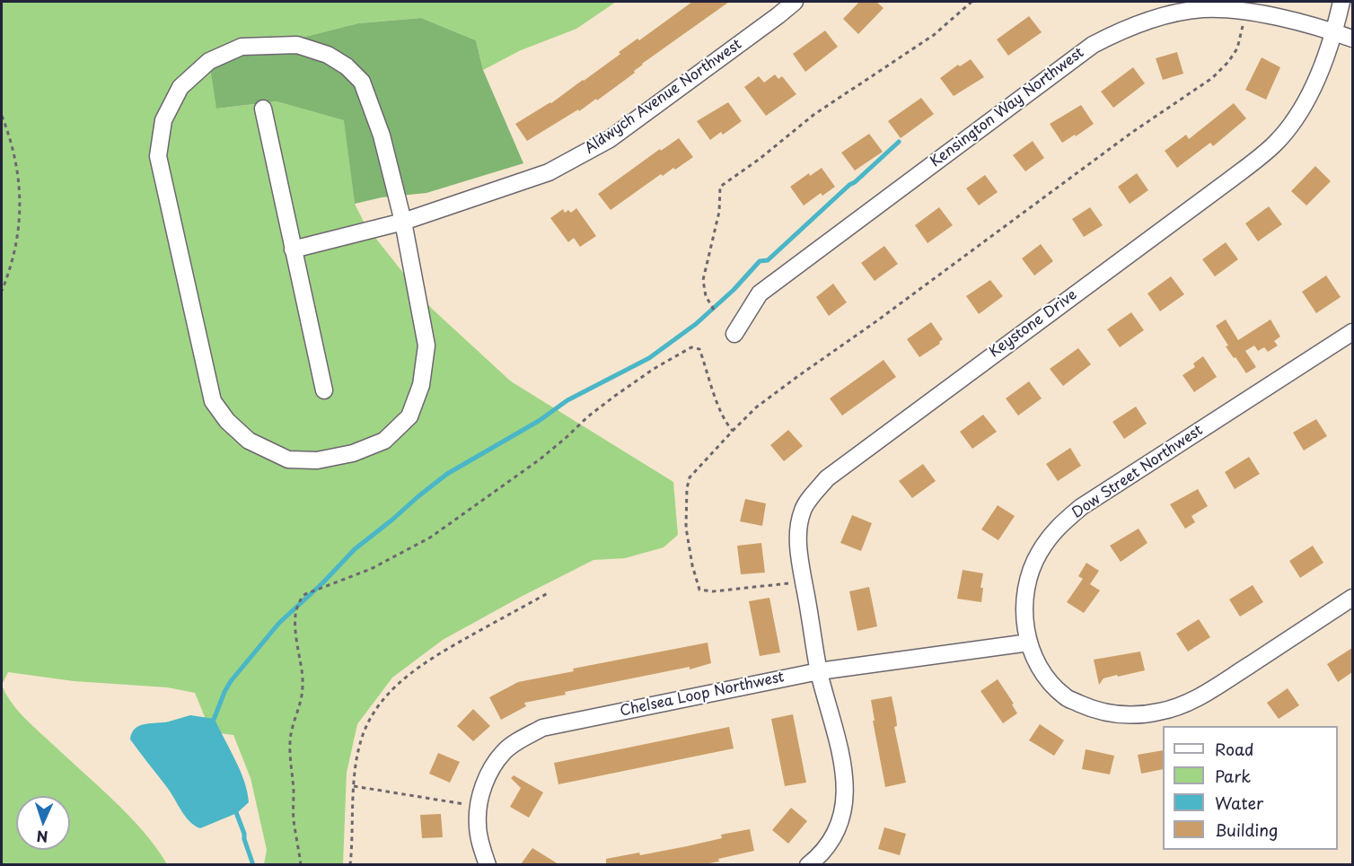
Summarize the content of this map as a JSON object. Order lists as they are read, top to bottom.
{
  "streets": {
    "street": [
      "Aldwych Avenue Northwest",
      "Kensington Way Northwest",
      "Keystone Drive",
      "Dow Street Northwest",
      "Chelsea Loop Northwest"
    ]
  },
  "crossings": [
    ["Kensington Way Northwest", "Keystone Drive"],
    ["Keystone Drive", "Chelsea Loop Northwest"],
    ["Dow Street Northwest", "Chelsea Loop Northwest"]
  ],
  "legend": [
    "Road",
    "Park",
    "Water",
    "Building"
  ],
  "north": "bottom"
}
